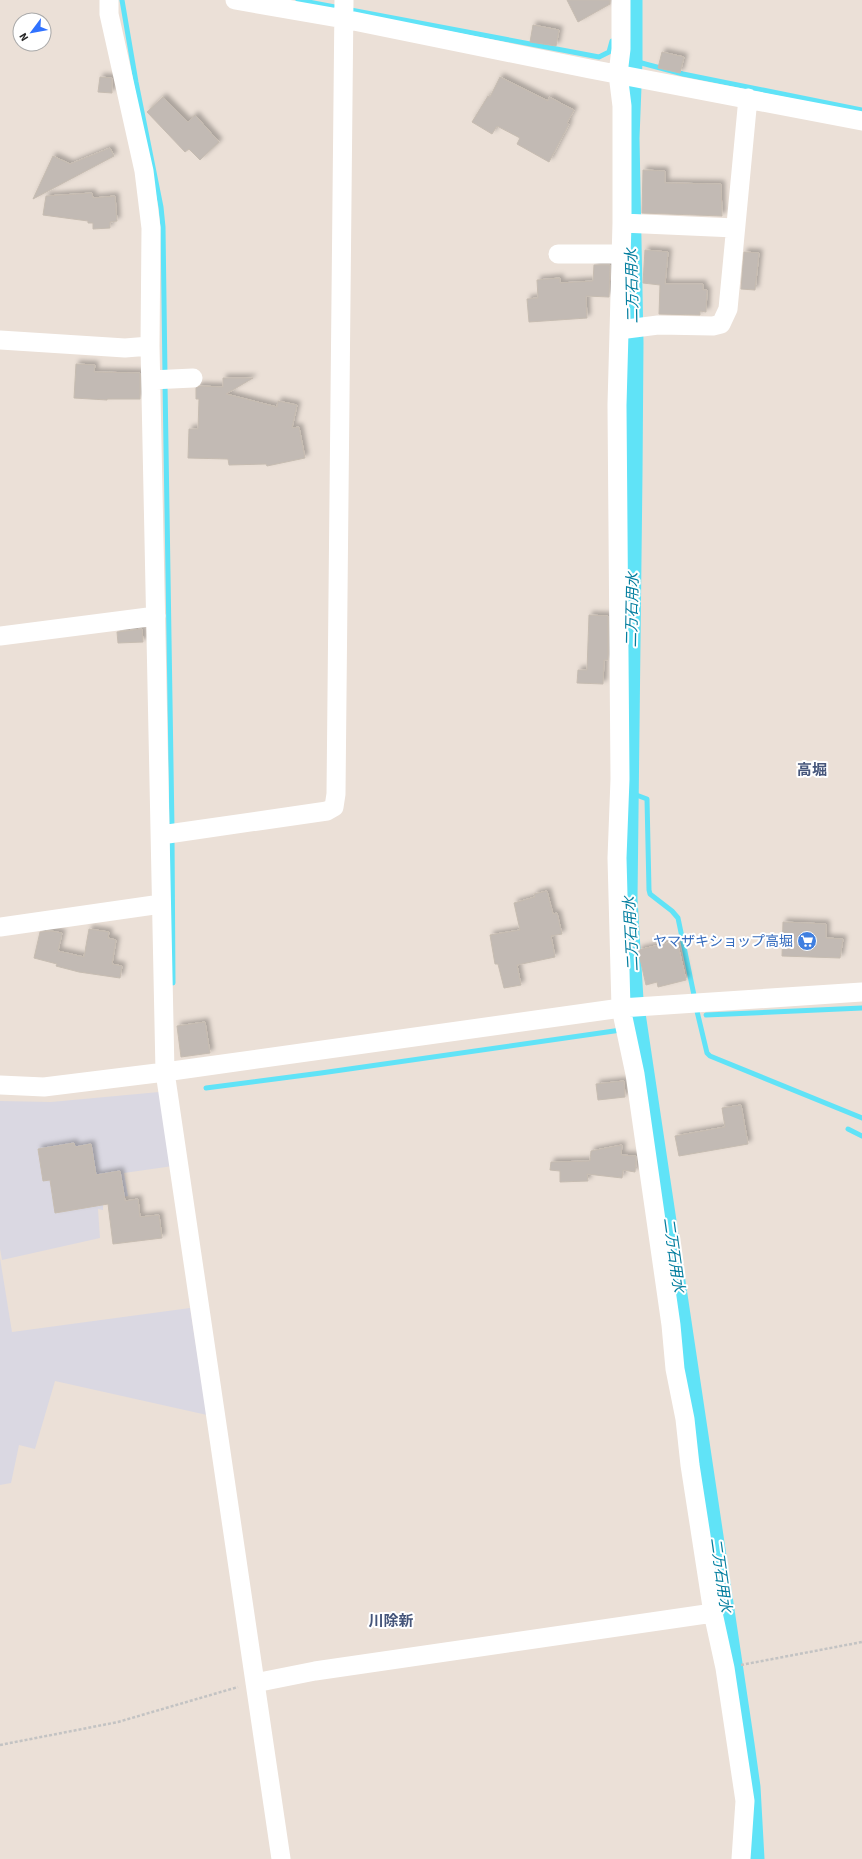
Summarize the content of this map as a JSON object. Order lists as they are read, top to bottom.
{
  "districts": ["高堀", "川除新"],
  "water": ["二万石用水"],
  "places": {
    "supermarket": ["ヤマザキショップ高堀"]
  },
  "north": "bottom left"
}
